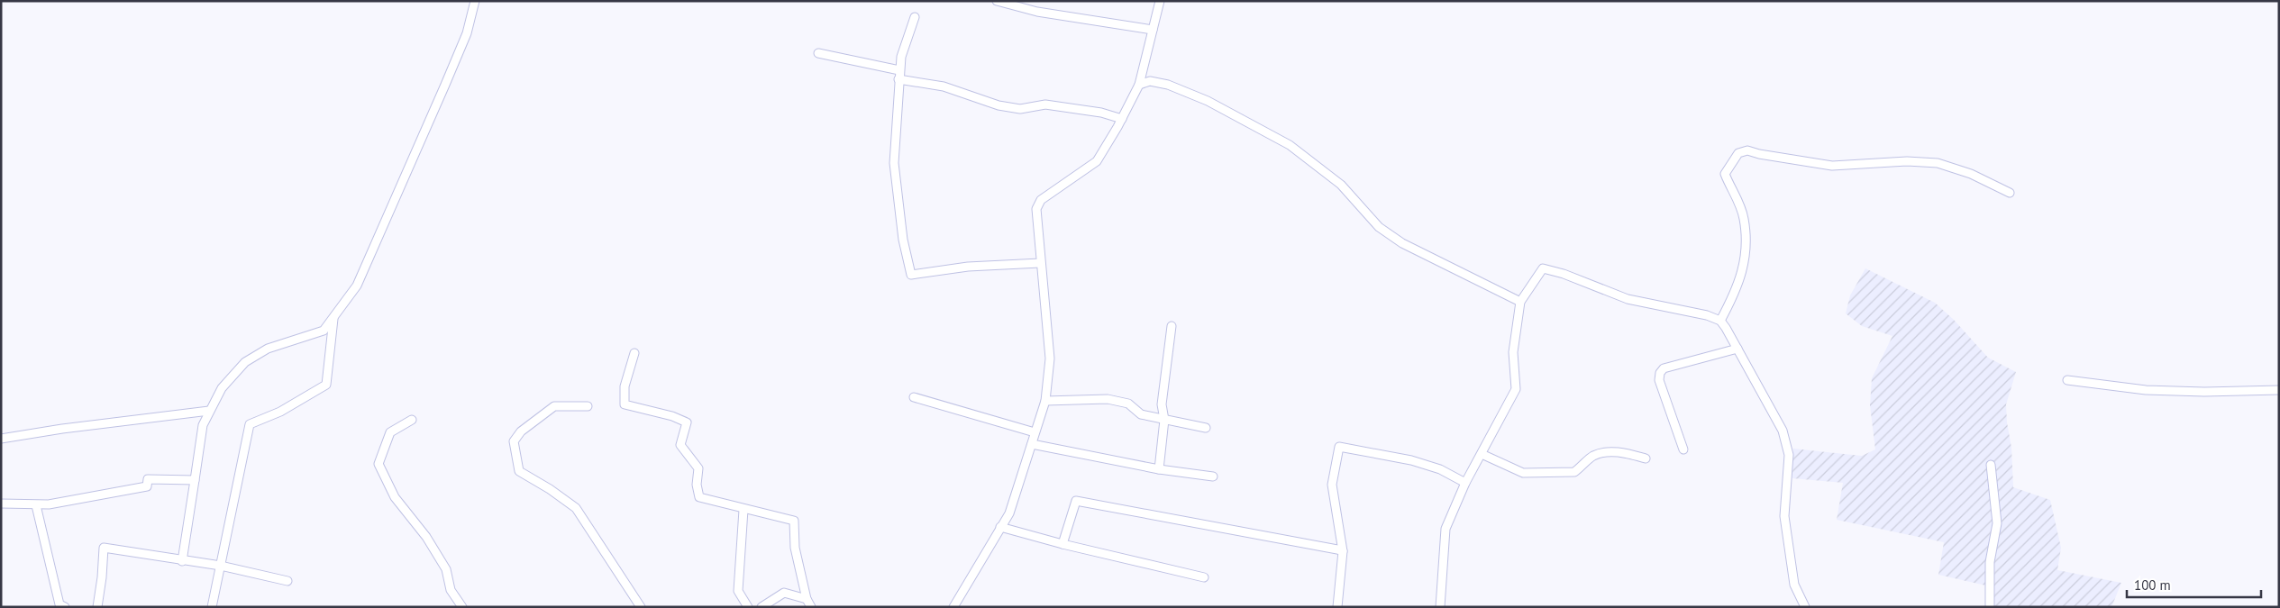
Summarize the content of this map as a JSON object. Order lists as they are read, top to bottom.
{
  "scale_bar": "100 m"
}
